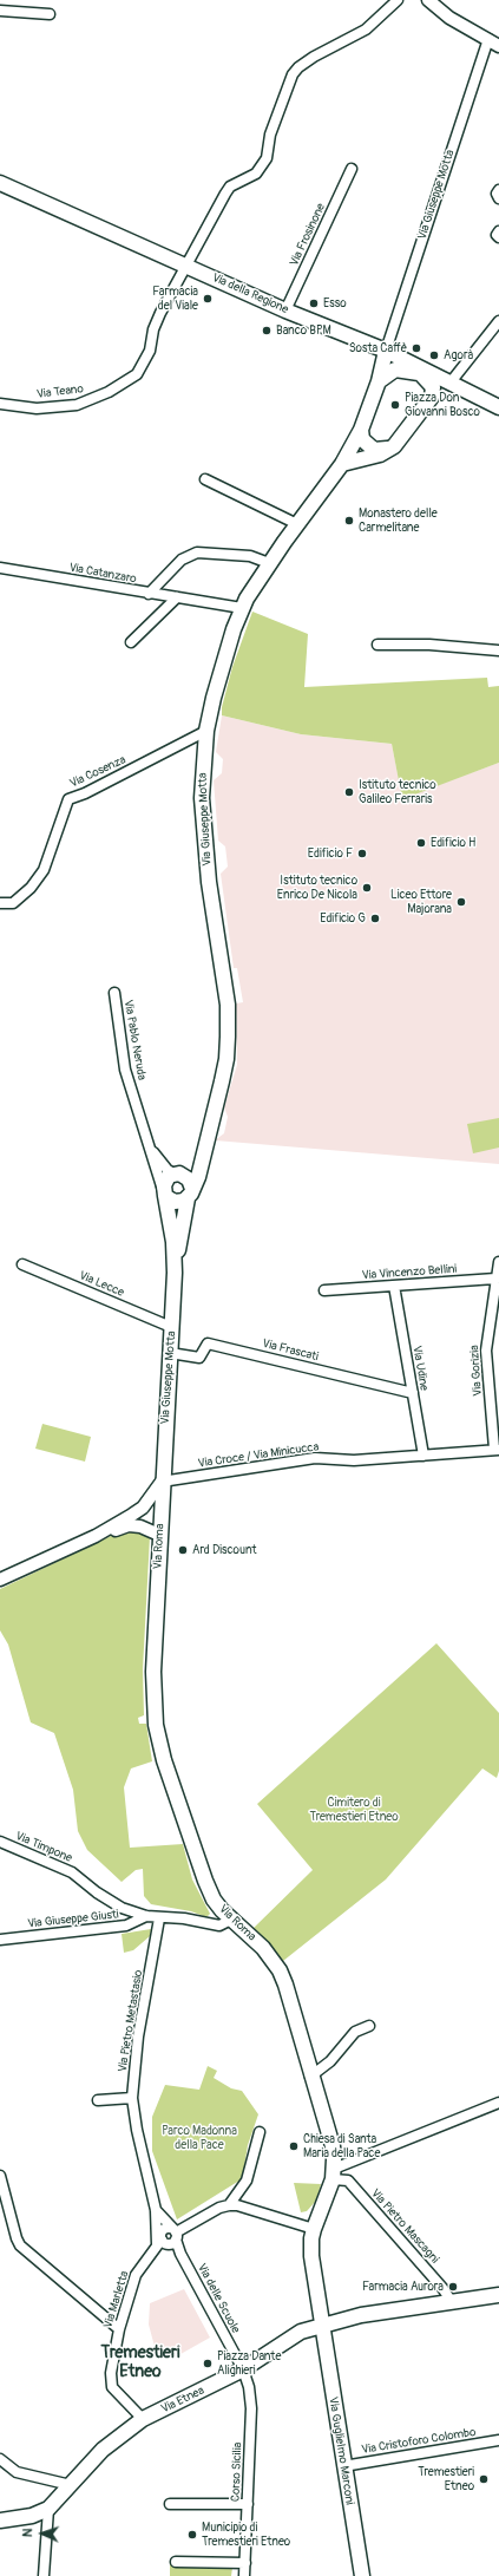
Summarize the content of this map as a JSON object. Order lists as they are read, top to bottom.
{
  "streets": {
    "main road": [
      "Via Giuseppe Motta",
      "Via della Regione",
      "Via Roma",
      "Via Etnea",
      "Via Guglielmo Marconi"
    ],
    "street": [
      "Via Frosinone",
      "Via Teano",
      "Via Catanzaro",
      "Via Cosenza",
      "Via Pablo Neruda",
      "Via Vincenzo Bellini",
      "Via Lecce",
      "Via Frascati",
      "Via Udine",
      "Via Gorizia",
      "Via Croce / Via Minicucca",
      "Via Timpone",
      "Via Giuseppe Giusti",
      "Via Pietro Metastasio",
      "Via Pietro Mascagni",
      "Via delle Scuole",
      "Via Marletta",
      "Via Cristoforo Colombo",
      "Corso Sicilia"
    ]
  },
  "crossings": [
    ["Via Giuseppe Motta", "Via della Regione"],
    ["Via Giuseppe Motta", "Via Catanzaro"],
    ["Via Giuseppe Motta", "Via Cosenza"],
    ["Via Giuseppe Motta", "Via Lecce"],
    ["Via Giuseppe Motta", "Via Frascati"],
    ["Via Giuseppe Motta", "Via Croce / Via Minicucca"],
    ["Via Giuseppe Motta", "Via Roma"],
    ["Via Frosinone", "Via della Regione"],
    ["Via della Regione", "Via Teano"],
    ["Via Vincenzo Bellini", "Via Udine"],
    ["Via Vincenzo Bellini", "Via Gorizia"],
    ["Via Frascati", "Via Udine"],
    ["Via Udine", "Via Croce / Via Minicucca"],
    ["Via Gorizia", "Via Croce / Via Minicucca"],
    ["Via Croce / Via Minicucca", "Via Roma"],
    ["Via Roma", "Via Timpone"],
    ["Via Roma", "Via Pietro Mascagni"],
    ["Via Roma", "Via Etnea"],
    ["Via Roma", "Via Guglielmo Marconi"],
    ["Via Timpone", "Via Giuseppe Giusti"],
    ["Via Timpone", "Via Pietro Metastasio"],
    ["Via Pietro Metastasio", "Via Marletta"],
    ["Via Pietro Mascagni", "Via Etnea"],
    ["Via delle Scuole", "Via Etnea"],
    ["Via delle Scuole", "Corso Sicilia"],
    ["Via Marletta", "Via Etnea"],
    ["Via Etnea", "Via Guglielmo Marconi"],
    ["Via Etnea", "Corso Sicilia"],
    ["Via Cristoforo Colombo", "Via Guglielmo Marconi"]
  ],
  "districts": ["Tremestieri Etneo"],
  "parks": ["Cimitero di Tremestieri Etneo", "Parco Madonna della Pace"],
  "places": [
    "Farmacia del Viale",
    "Esso",
    "Banco BPM",
    "Sosta Caffè",
    "Agorà",
    "Piazza Don Giovanni Bosco",
    "Monastero delle Carmelitane",
    "Istituto tecnico Galileo Ferraris",
    "Edificio H",
    "Edificio F",
    "Istituto tecnico Enrico De Nicola",
    "Liceo Ettore Majorana",
    "Edificio G",
    "Ard Discount",
    "Chiesa di Santa Maria della Pace",
    "Farmacia Aurora",
    "Piazza Dante Alighieri",
    "Tremestieri Etneo",
    "Municipio di Tremestieri Etneo"
  ],
  "north": "left"
}
